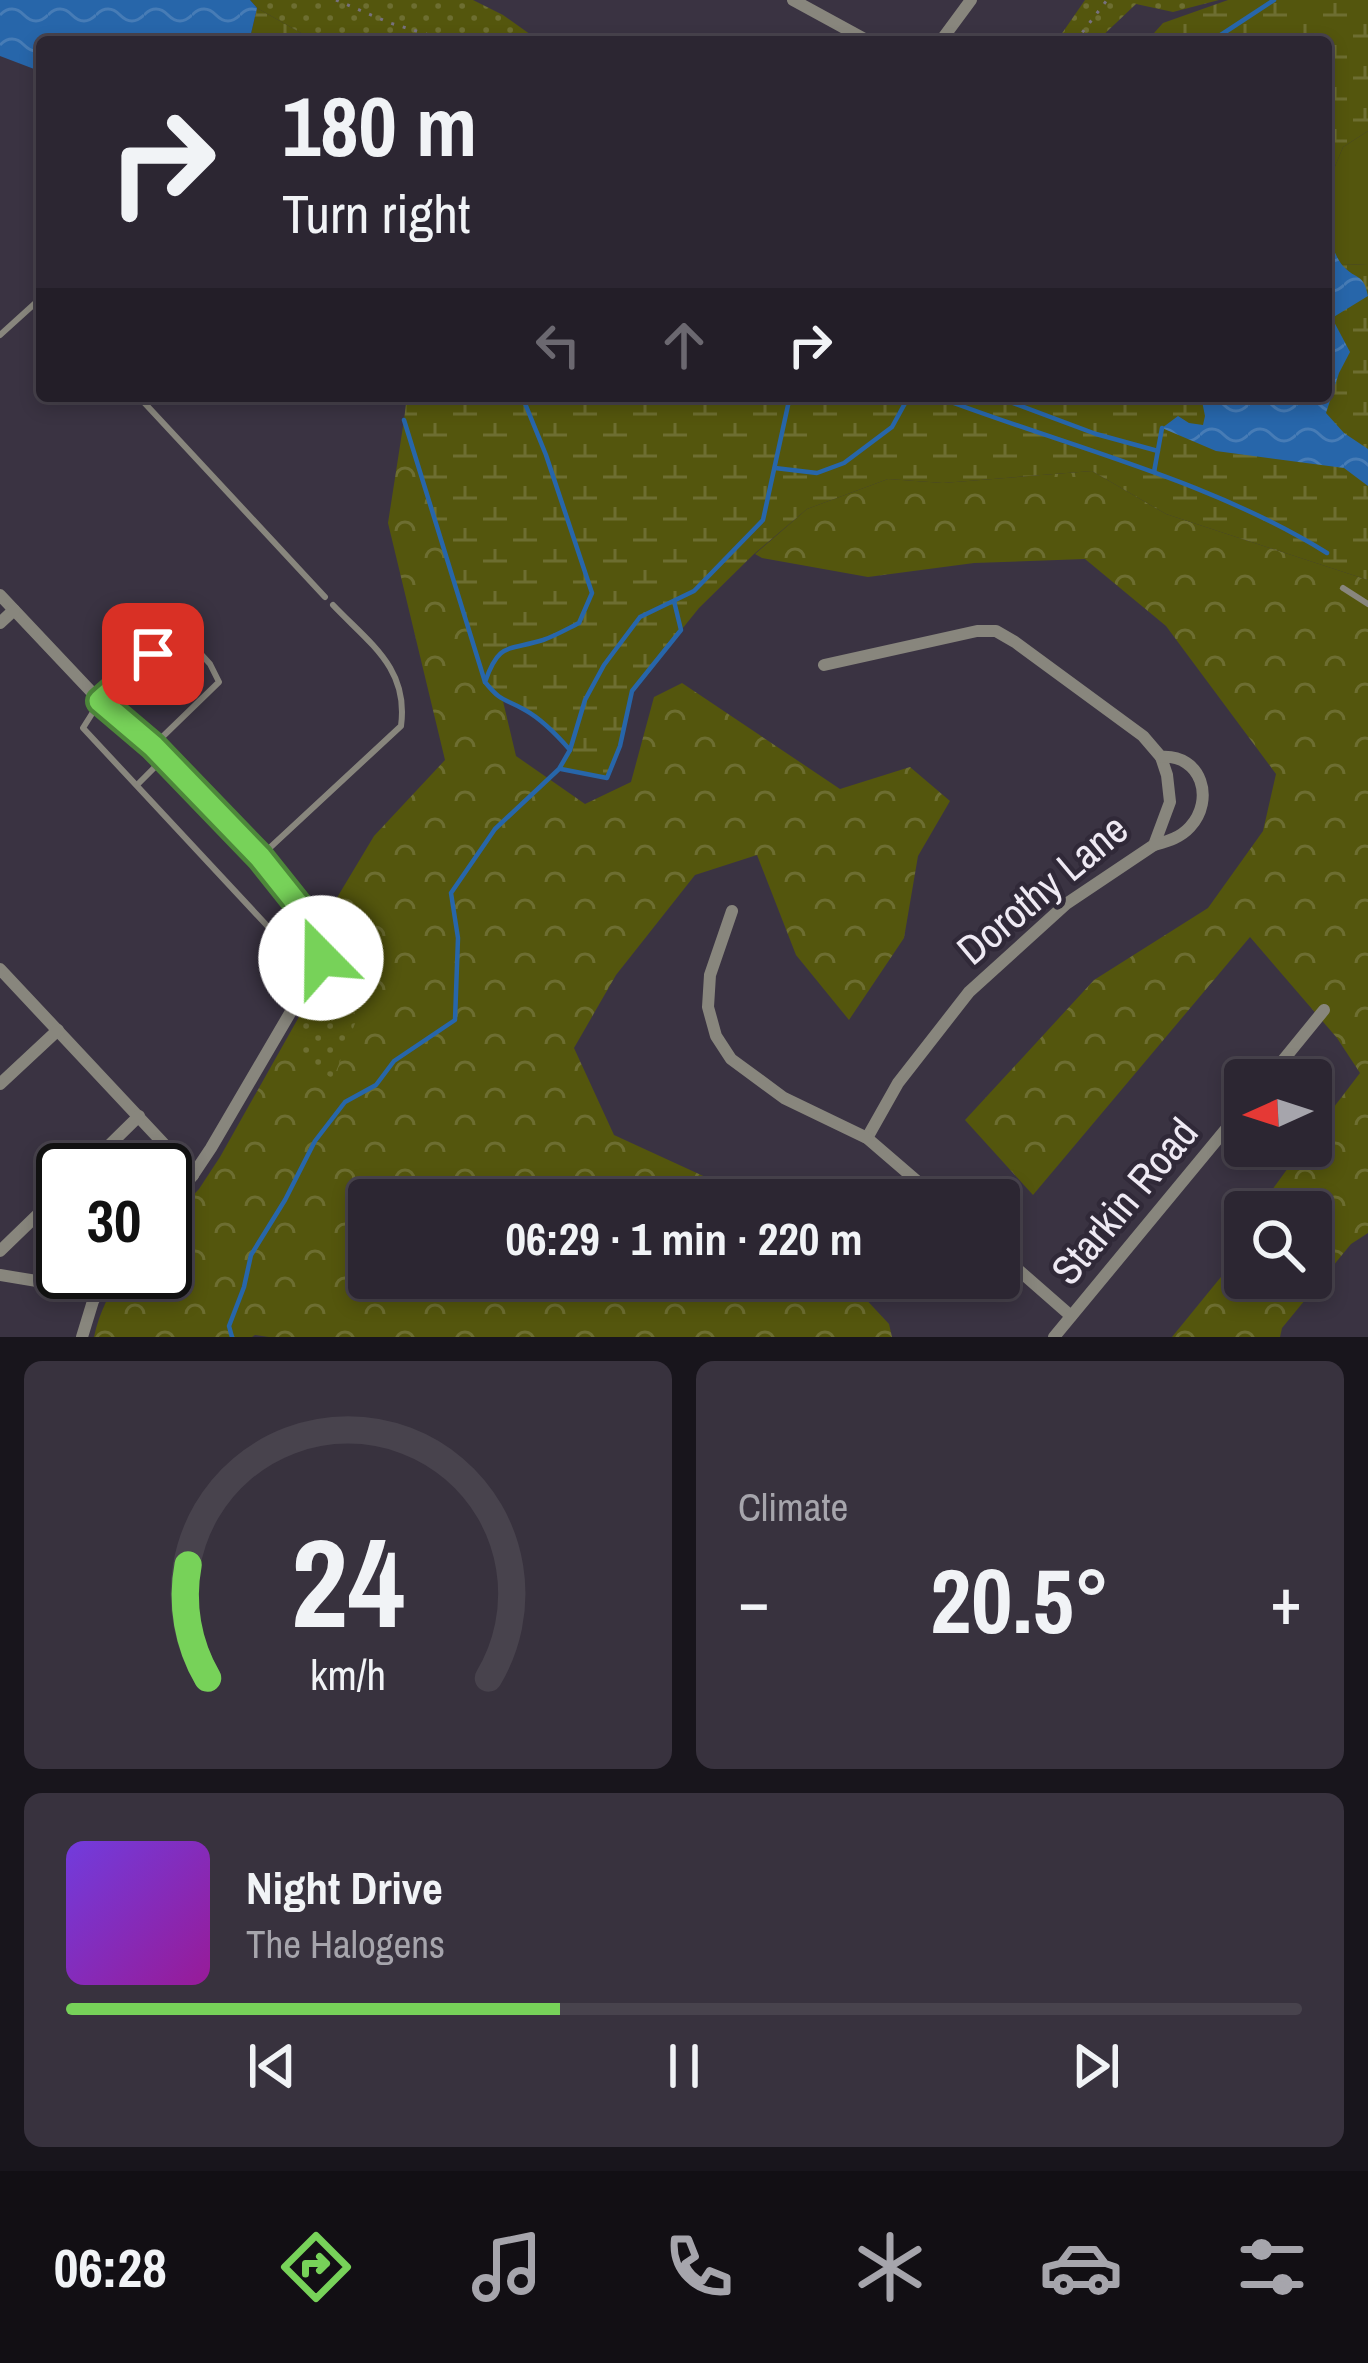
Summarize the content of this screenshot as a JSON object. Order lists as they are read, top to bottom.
{
  "streets": {
    "street": ["Dorothy Lane", "Starkin Road"]
  },
  "north": "left",
  "page": {
    "turn": ["180 m", "Turn right"],
    "limit": "30",
    "trip": "06:29 · 1 min · 220 m",
    "tile": "Climate",
    "heat": ["−", "20.5°", "+"],
    "song": ["Night Drive", "The Halogens"],
    "tabs": "06:28",
    "gauge": ["24", "km/h"]
  }
}
